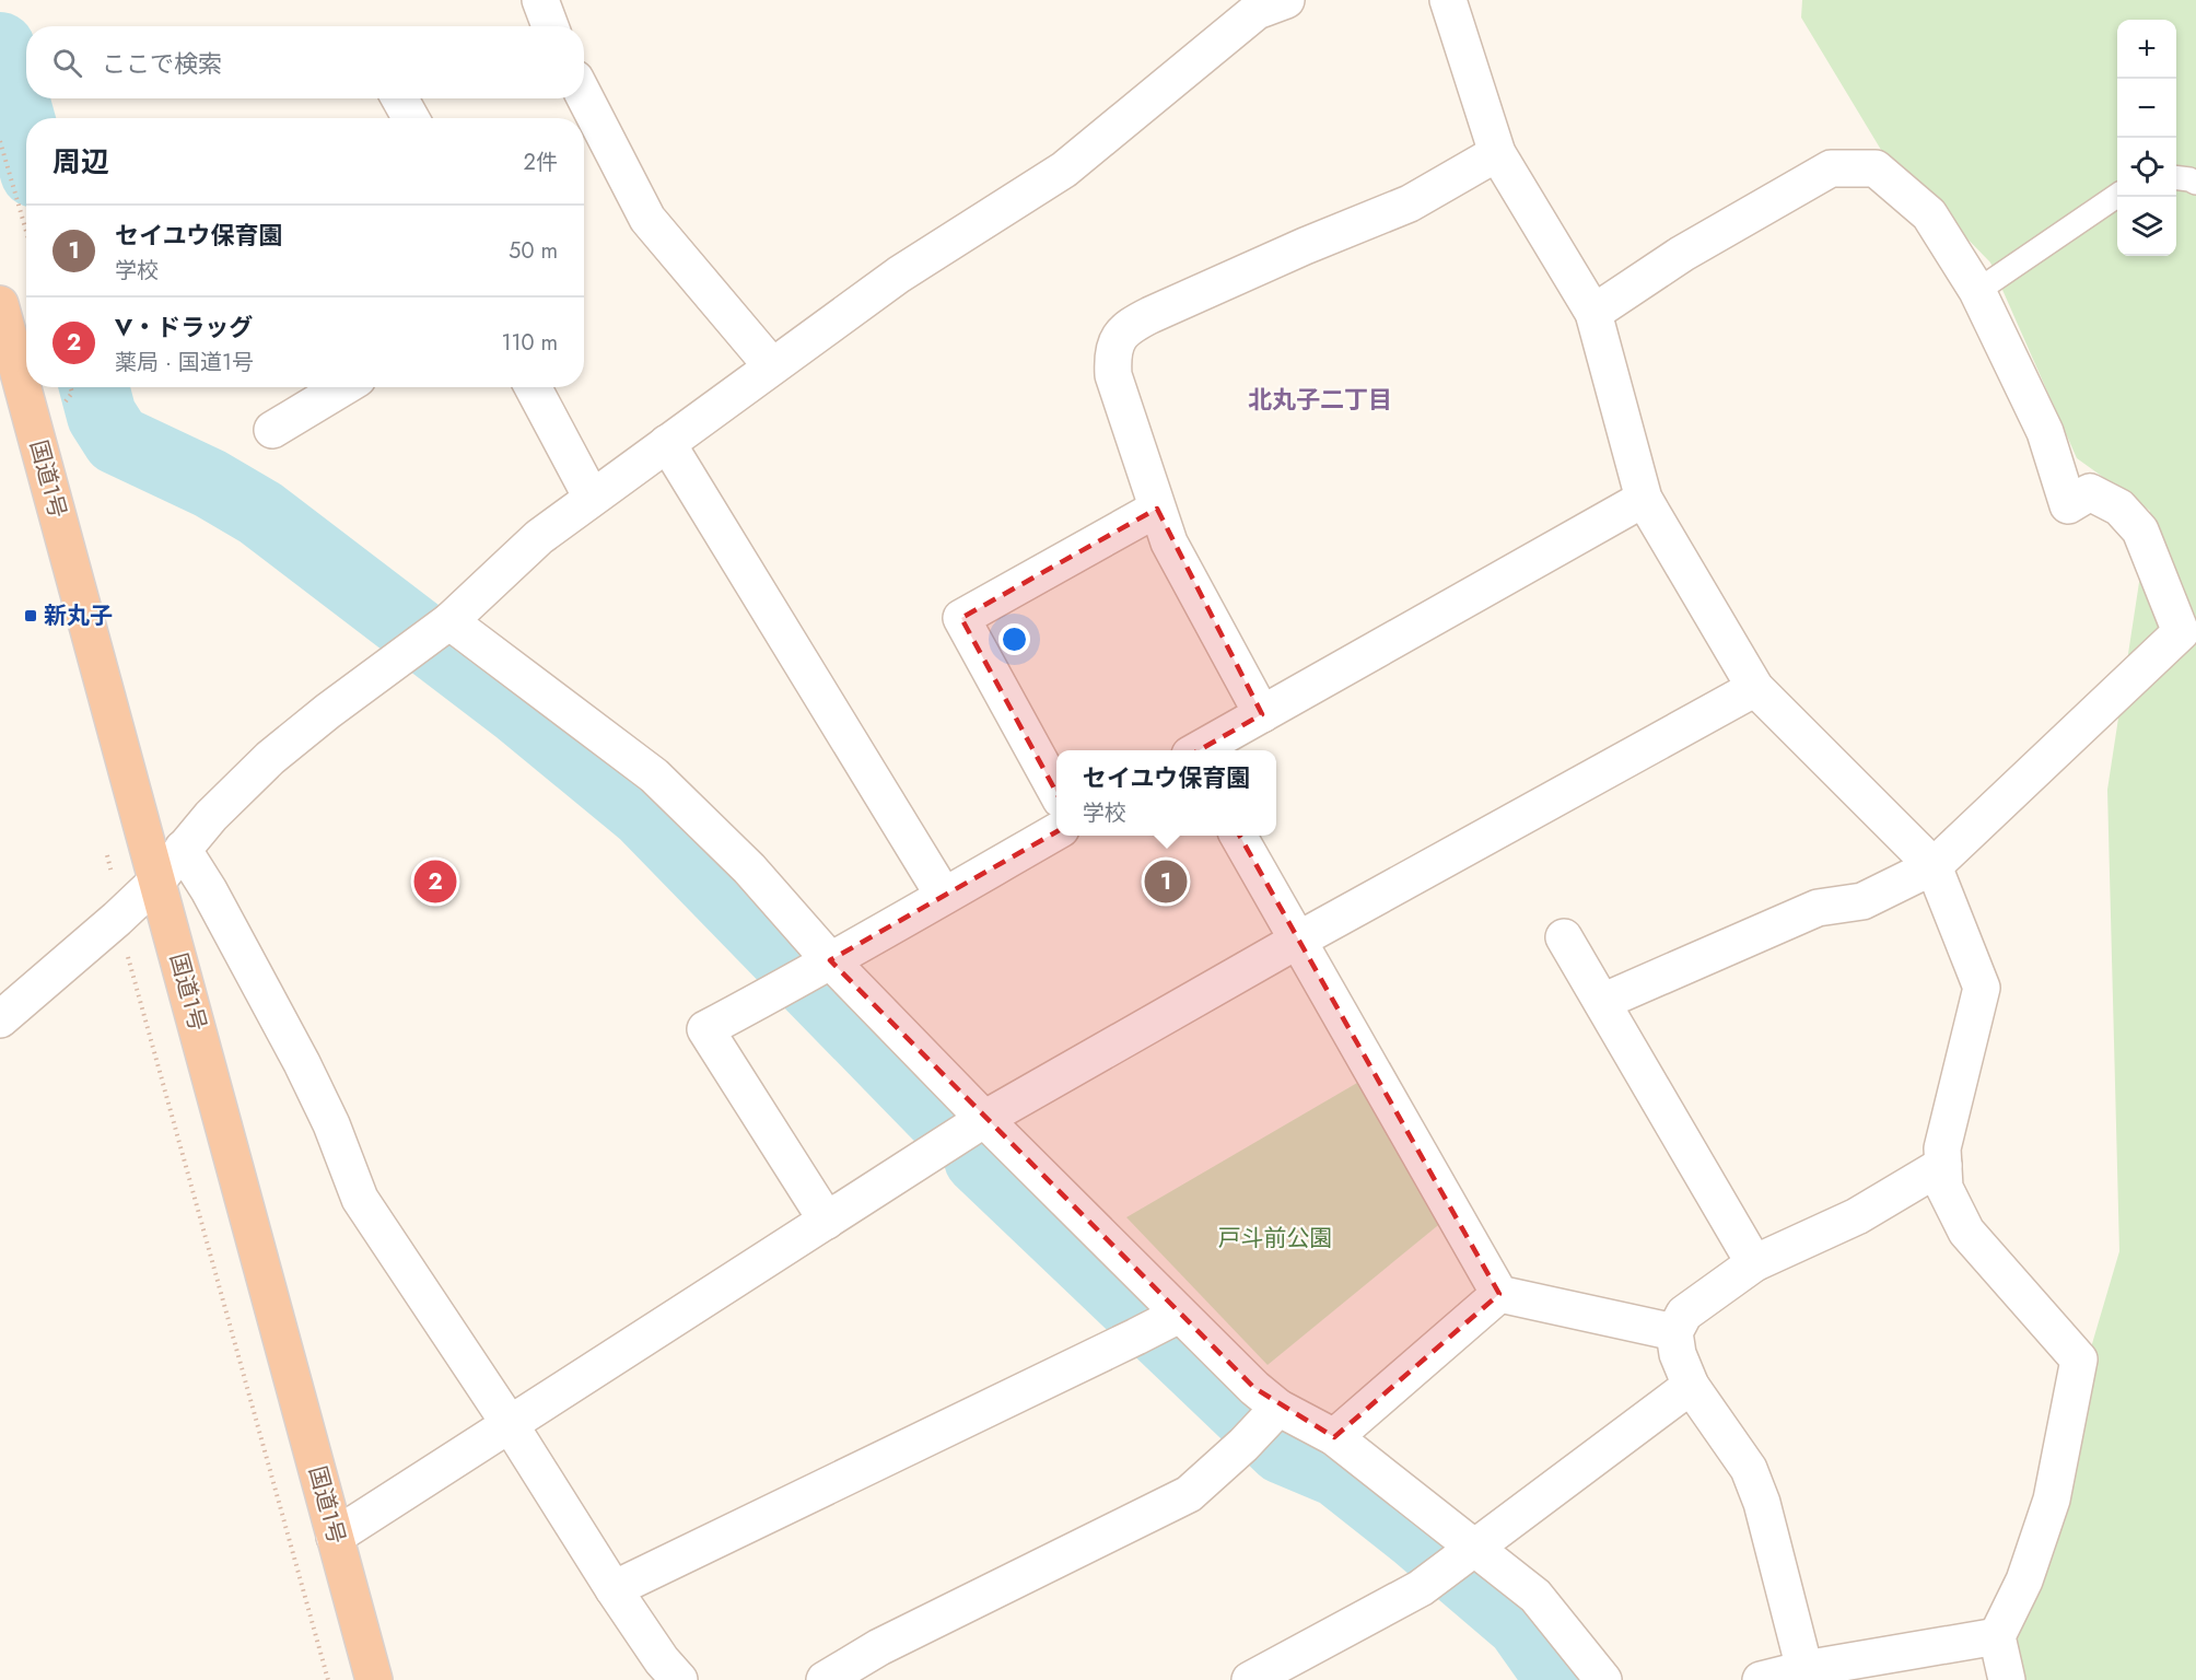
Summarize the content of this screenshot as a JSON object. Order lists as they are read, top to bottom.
{
  "streets": {
    "highway": ["国道1号"]
  },
  "districts": ["北丸子二丁目"],
  "parks": ["戸斗前公園"],
  "places": {
    "transit": ["新丸子"]
  },
  "page": {
    "map_buttons": ["+", "−"],
    "search": "ここで検索",
    "heading": ["周辺", "2件"],
    "list": [
      {
        "mark": "1",
        "name": "セイユウ保育園",
        "note": "学校",
        "value": "50 m"
      },
      {
        "mark": "2",
        "name": "V・ドラッグ",
        "note": "薬局 · 国道1号",
        "value": "110 m"
      }
    ],
    "popup": ["セイユウ保育園", "学校"],
    "pins": ["1", "2"]
  }
}
